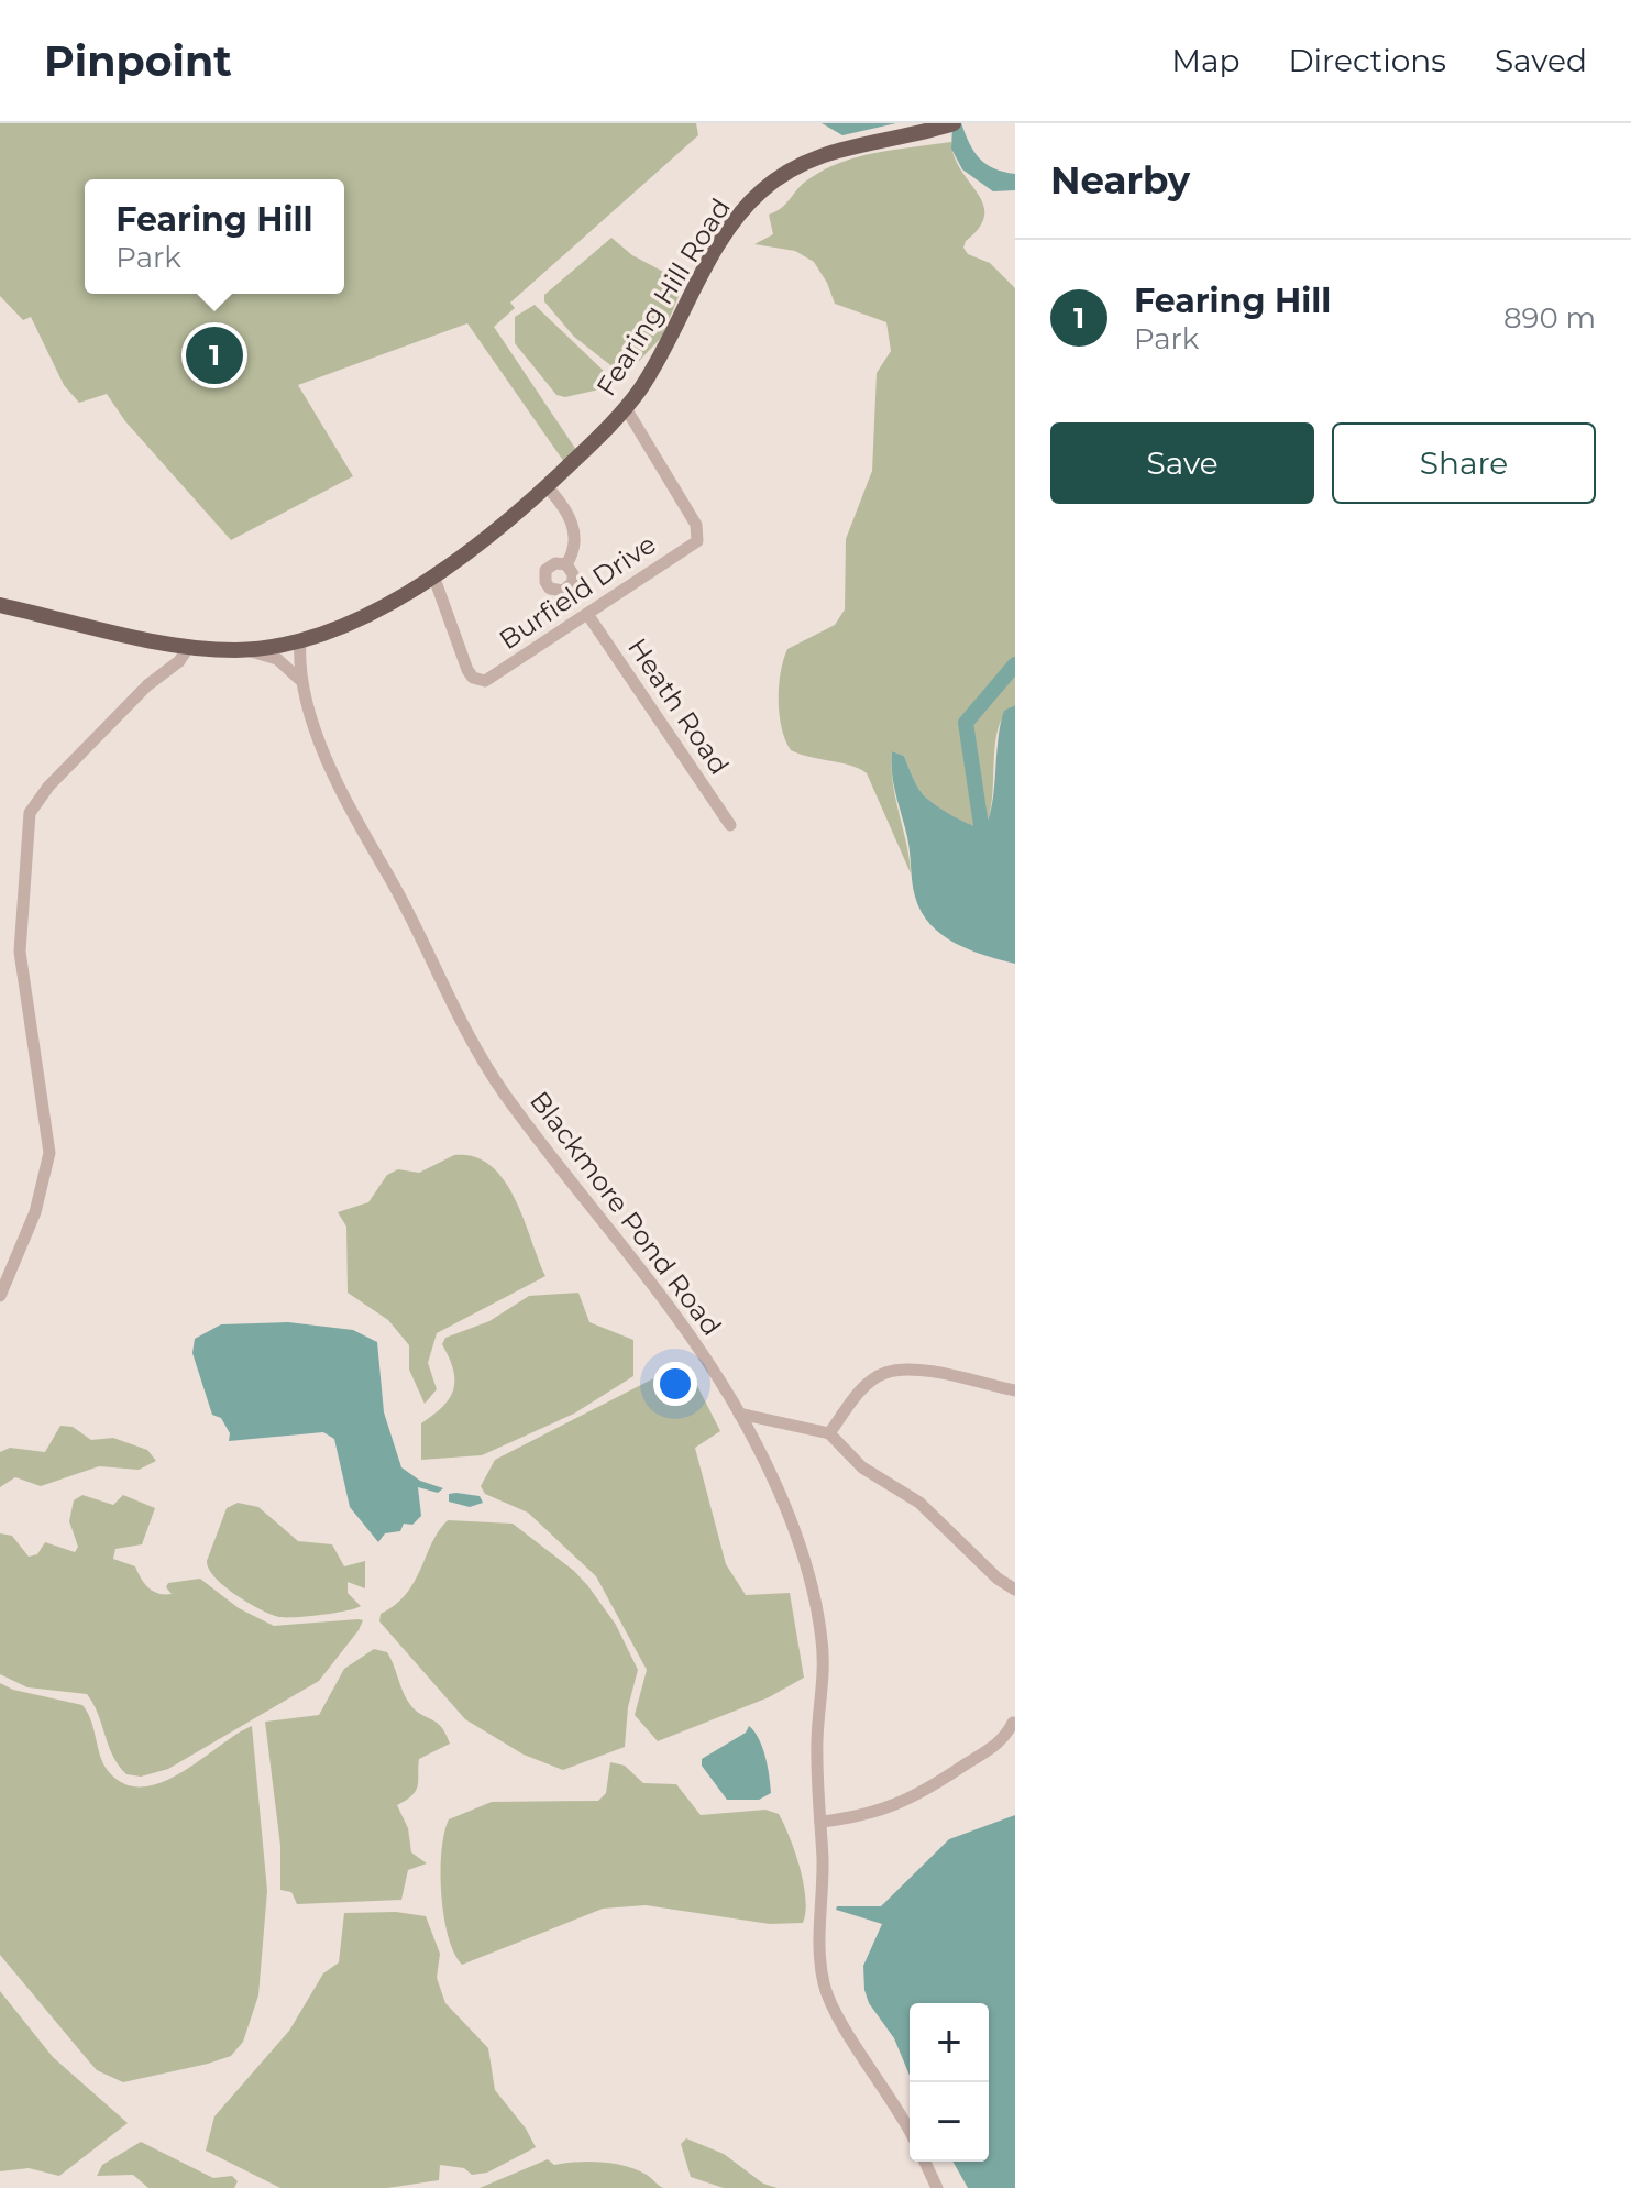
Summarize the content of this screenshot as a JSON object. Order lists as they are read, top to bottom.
{
  "streets": {
    "main road": ["Fearing Hill Road"],
    "street": ["Burfield Drive", "Heath Road", "Blackmore Pond Road"]
  },
  "crossings": [
    ["Fearing Hill Road", "Burfield Drive"],
    ["Fearing Hill Road", "Blackmore Pond Road"],
    ["Burfield Drive", "Heath Road"]
  ],
  "page": {
    "header": "Pinpoint",
    "nav": ["Map", "Directions", "Saved"],
    "heading": "Nearby",
    "popup": ["Fearing Hill", "Park"],
    "list": [
      {
        "mark": "1",
        "name": "Fearing Hill",
        "note": "Park",
        "value": "890 m"
      }
    ],
    "pins": "1",
    "buttons": ["Save", "Share"],
    "map_buttons": ["+", "−"]
  }
}
